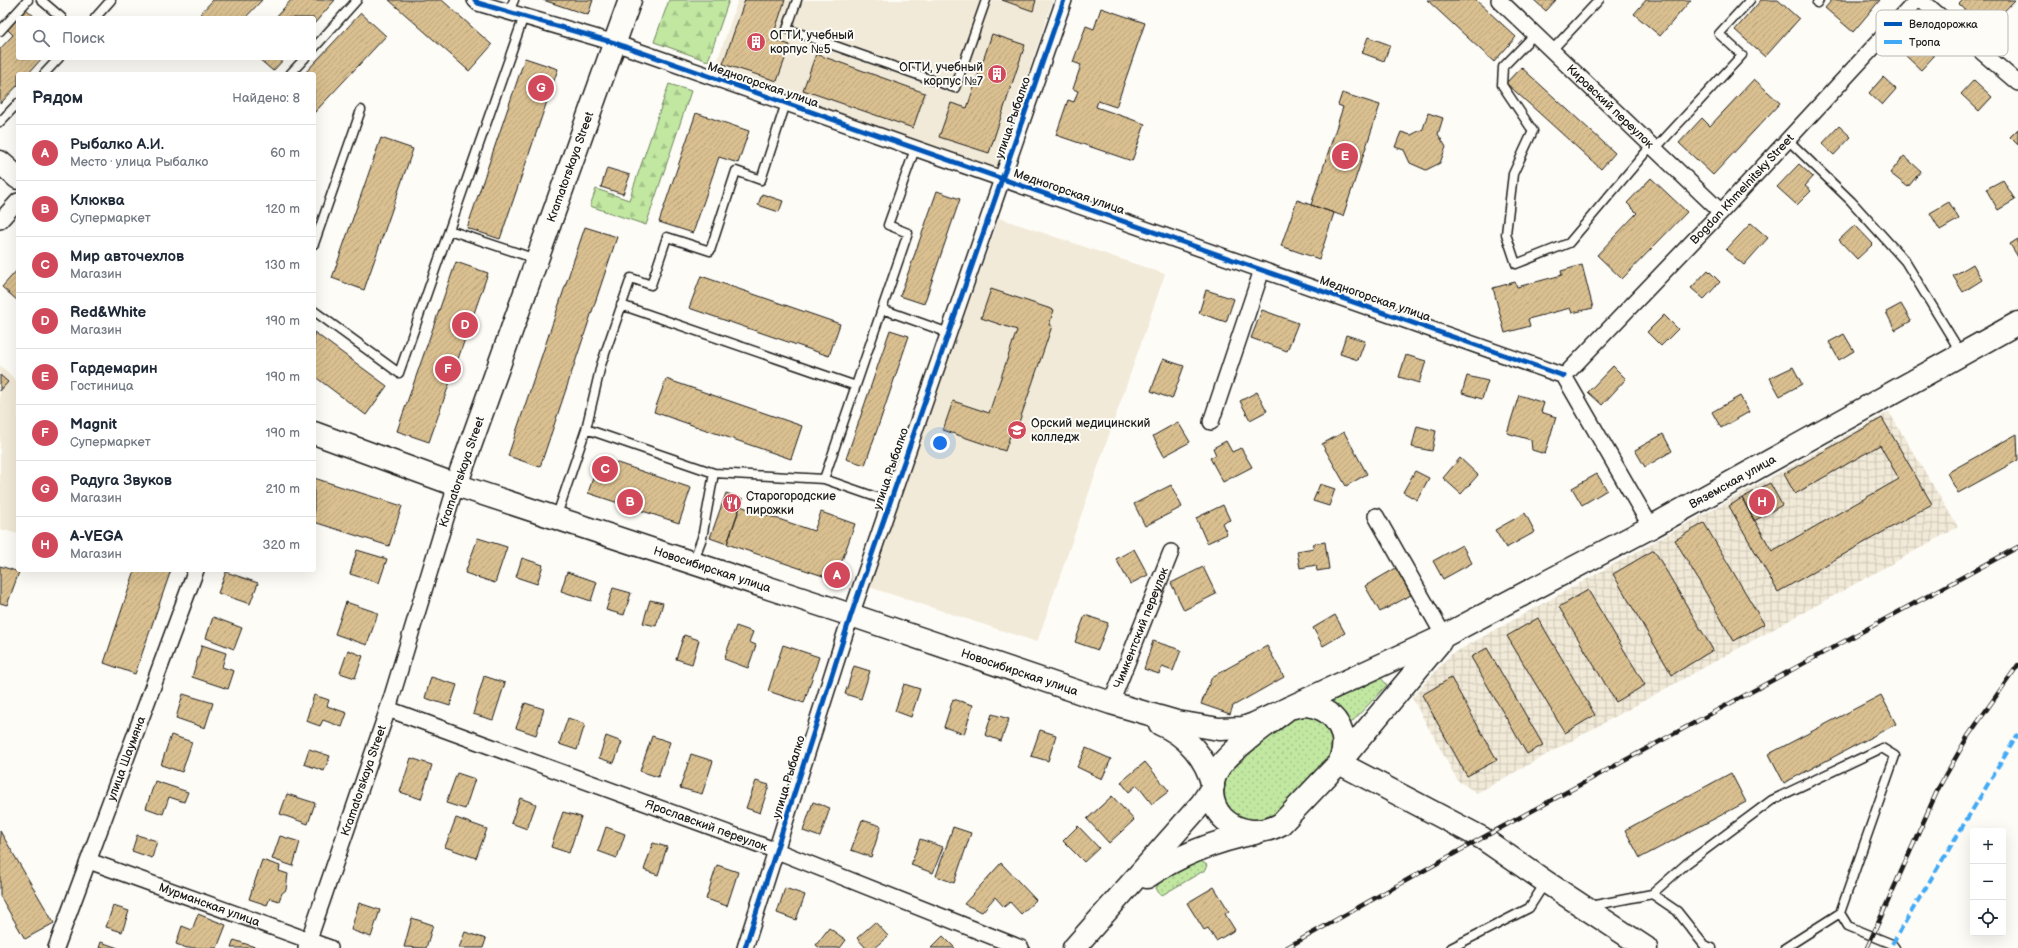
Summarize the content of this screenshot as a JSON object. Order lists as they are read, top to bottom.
{
  "streets": {
    "main road": ["Kramatorskaya Street", "Вяземская улица", "Новосибирская улица"],
    "street": [
      "Медногорская улица",
      "Кировский переулок",
      "улица Рыбалко",
      "Bogdan Khmelnitsky Street",
      "Чимкентский переулок",
      "улица Шаумяна",
      "Ярославский переулок",
      "Мурманская улица"
    ]
  },
  "crossings": [
    ["Медногорская улица", "улица Рыбалко"],
    ["Медногорская улица", "Kramatorskaya Street"],
    ["Медногорская улица", "Bogdan Khmelnitsky Street"],
    ["Кировский переулок", "Bogdan Khmelnitsky Street"],
    ["улица Рыбалко", "Новосибирская улица"],
    ["улица Рыбалко", "Ярославский переулок"],
    ["Kramatorskaya Street", "Новосибирская улица"],
    ["Kramatorskaya Street", "Ярославский переулок"],
    ["Kramatorskaya Street", "Мурманская улица"],
    ["Новосибирская улица", "Чимкентский переулок"],
    ["улица Шаумяна", "Мурманская улица"]
  ],
  "places": {
    "building": ["ОГТИ, учебный корпус №5", "ОГТИ, учебный корпус №7"],
    "school or university": ["Орский медицинский колледж"],
    "restaurant": ["Старогородские пирожки"]
  },
  "legend": ["Велодорожка", "Тропа"],
  "page": {
    "search": "Поиск",
    "heading": ["Рядом", "Найдено: 8"],
    "pins": [
      "G",
      "E",
      "D",
      "F",
      "C",
      "B",
      "H",
      "A"
    ],
    "list": [
      {
        "mark": "A",
        "name": "Рыбалко А.И.",
        "note": "Место · улица Рыбалко",
        "value": "60 m"
      },
      {
        "mark": "B",
        "name": "Клюква",
        "note": "Супермаркет",
        "value": "120 m"
      },
      {
        "mark": "C",
        "name": "Мир авточехлов",
        "note": "Магазин",
        "value": "130 m"
      },
      {
        "mark": "D",
        "name": "Red&White",
        "note": "Магазин",
        "value": "190 m"
      },
      {
        "mark": "E",
        "name": "Гардемарин",
        "note": "Гостиница",
        "value": "190 m"
      },
      {
        "mark": "F",
        "name": "Magnit",
        "note": "Супермаркет",
        "value": "190 m"
      },
      {
        "mark": "G",
        "name": "Радуга Звуков",
        "note": "Магазин",
        "value": "210 m"
      },
      {
        "mark": "H",
        "name": "A-VEGA",
        "note": "Магазин",
        "value": "320 m"
      }
    ],
    "map_buttons": ["+", "−"]
  }
}
